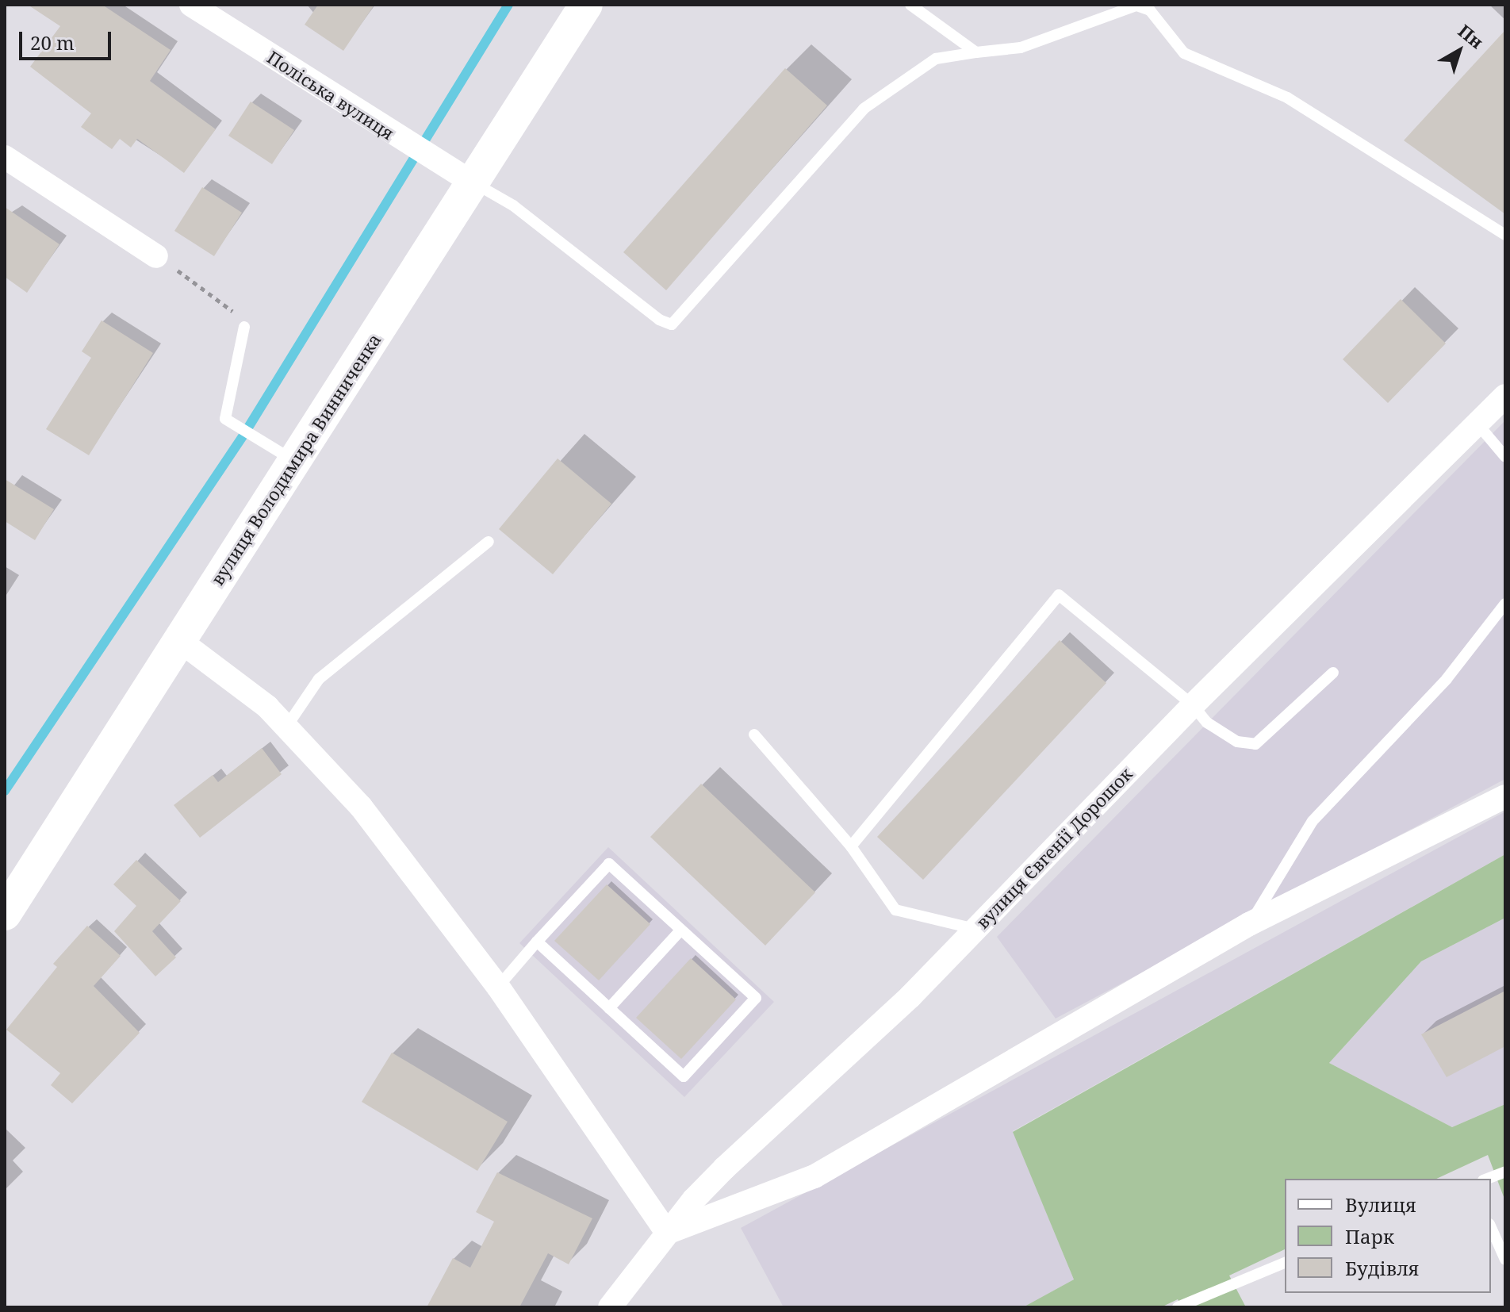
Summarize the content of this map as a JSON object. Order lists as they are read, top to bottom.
{
  "streets": {
    "main road": ["вулиця Володимира Винниченка"],
    "street": ["Поліська вулиця", "вулиця Євгенії Дорошок"]
  },
  "crossings": [
    ["Поліська вулиця", "вулиця Володимира Винниченка"]
  ],
  "legend": ["Вулиця", "Парк", "Будівля"],
  "scale_bar": "20 m",
  "north": "top right"
}
